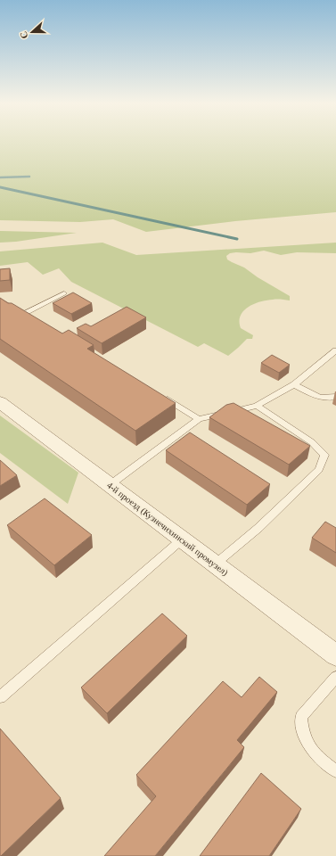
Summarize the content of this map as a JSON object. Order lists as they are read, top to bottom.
{
  "streets": {
    "street": ["4-й проезд (Кузнечихинский промузел)"]
  },
  "north": "left"
}
